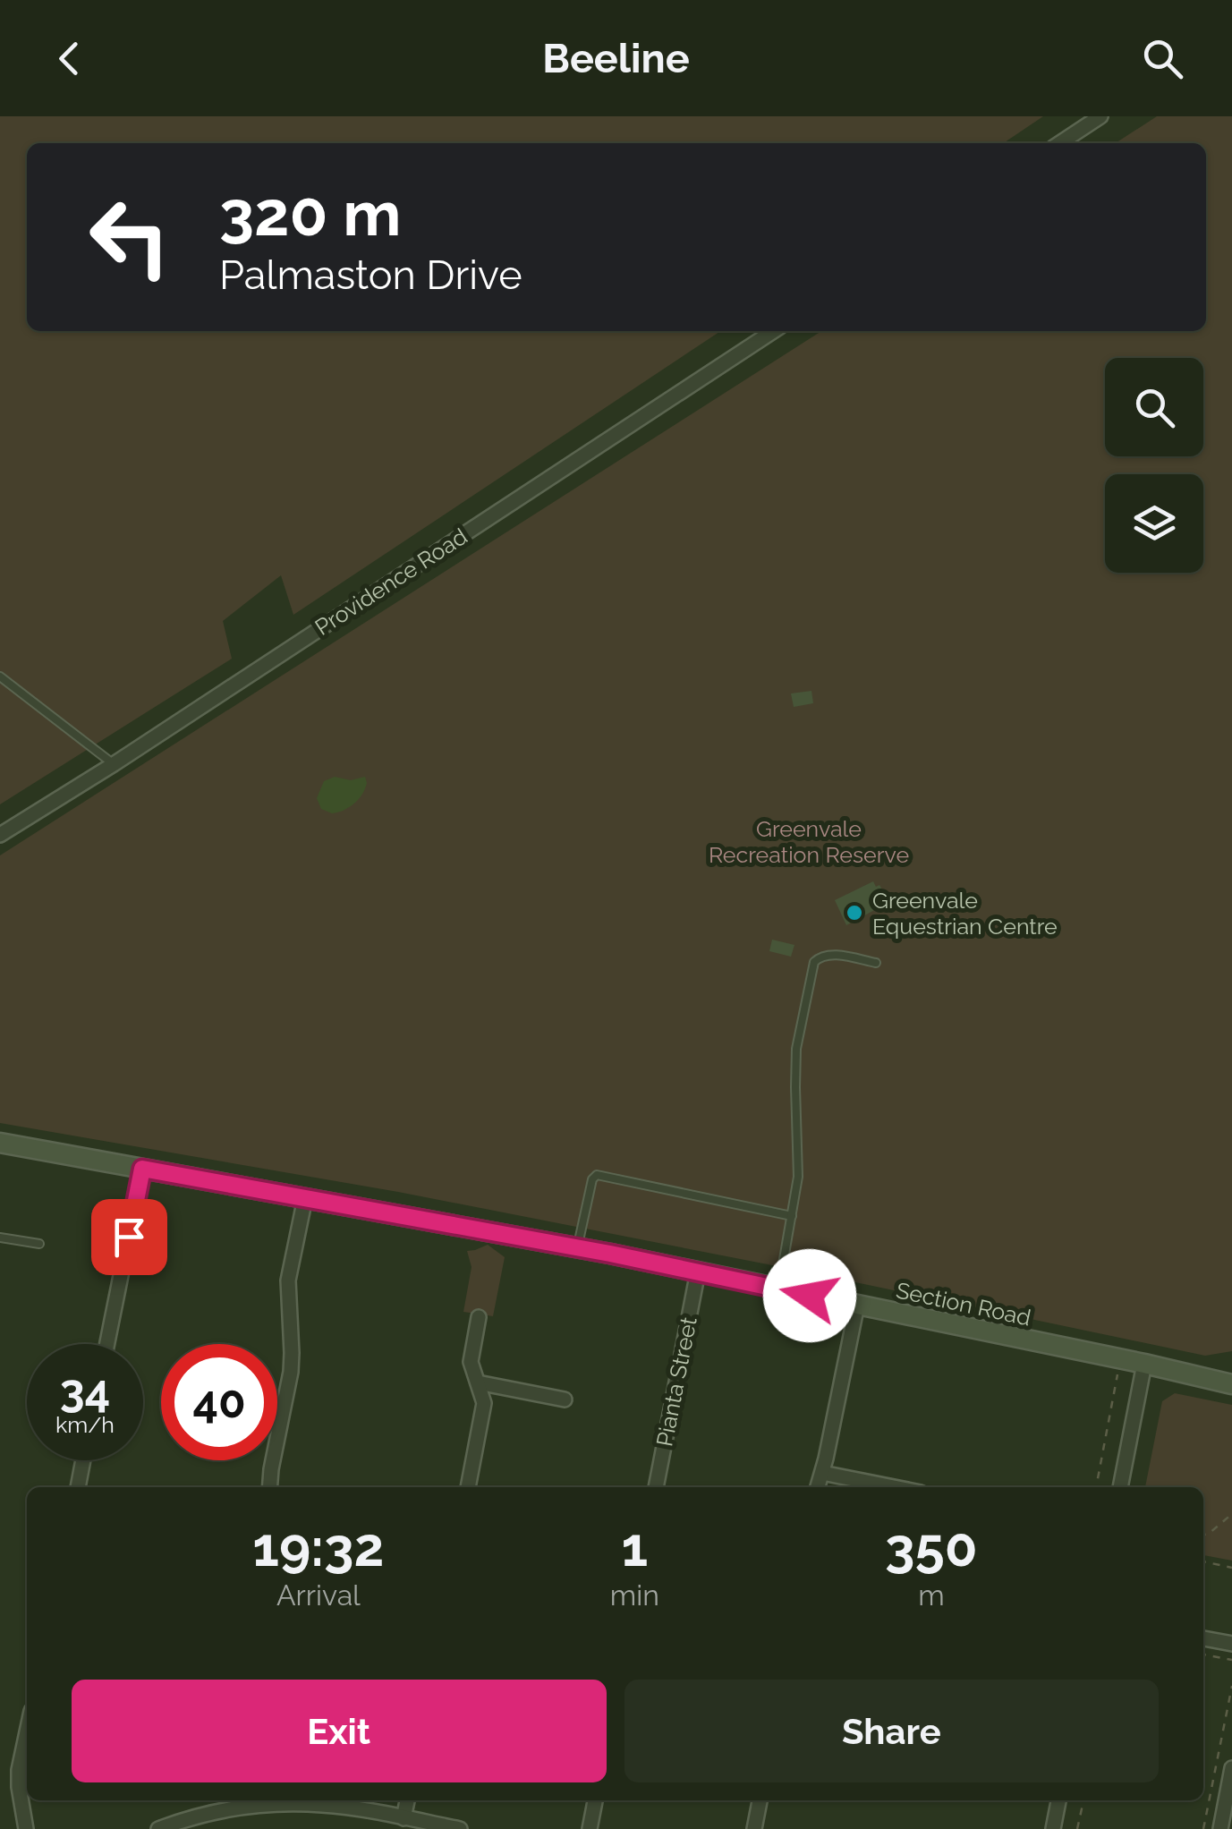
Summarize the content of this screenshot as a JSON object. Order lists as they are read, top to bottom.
{
  "streets": {
    "street": ["Providence Road", "Section Road", "Pianta Street"]
  },
  "crossings": [
    ["Section Road", "Pianta Street"]
  ],
  "parks": ["Greenvale Recreation Reserve"],
  "places": ["Greenvale Equestrian Centre"],
  "page": {
    "header": "Beeline",
    "turn": ["320 m", "Palmaston Drive"],
    "speed": "34 km/h",
    "limit": "40",
    "eta": [
      "19:32",
      "Arrival",
      "1",
      "min",
      "350",
      "m"
    ],
    "buttons": ["Exit", "Share"]
  }
}
